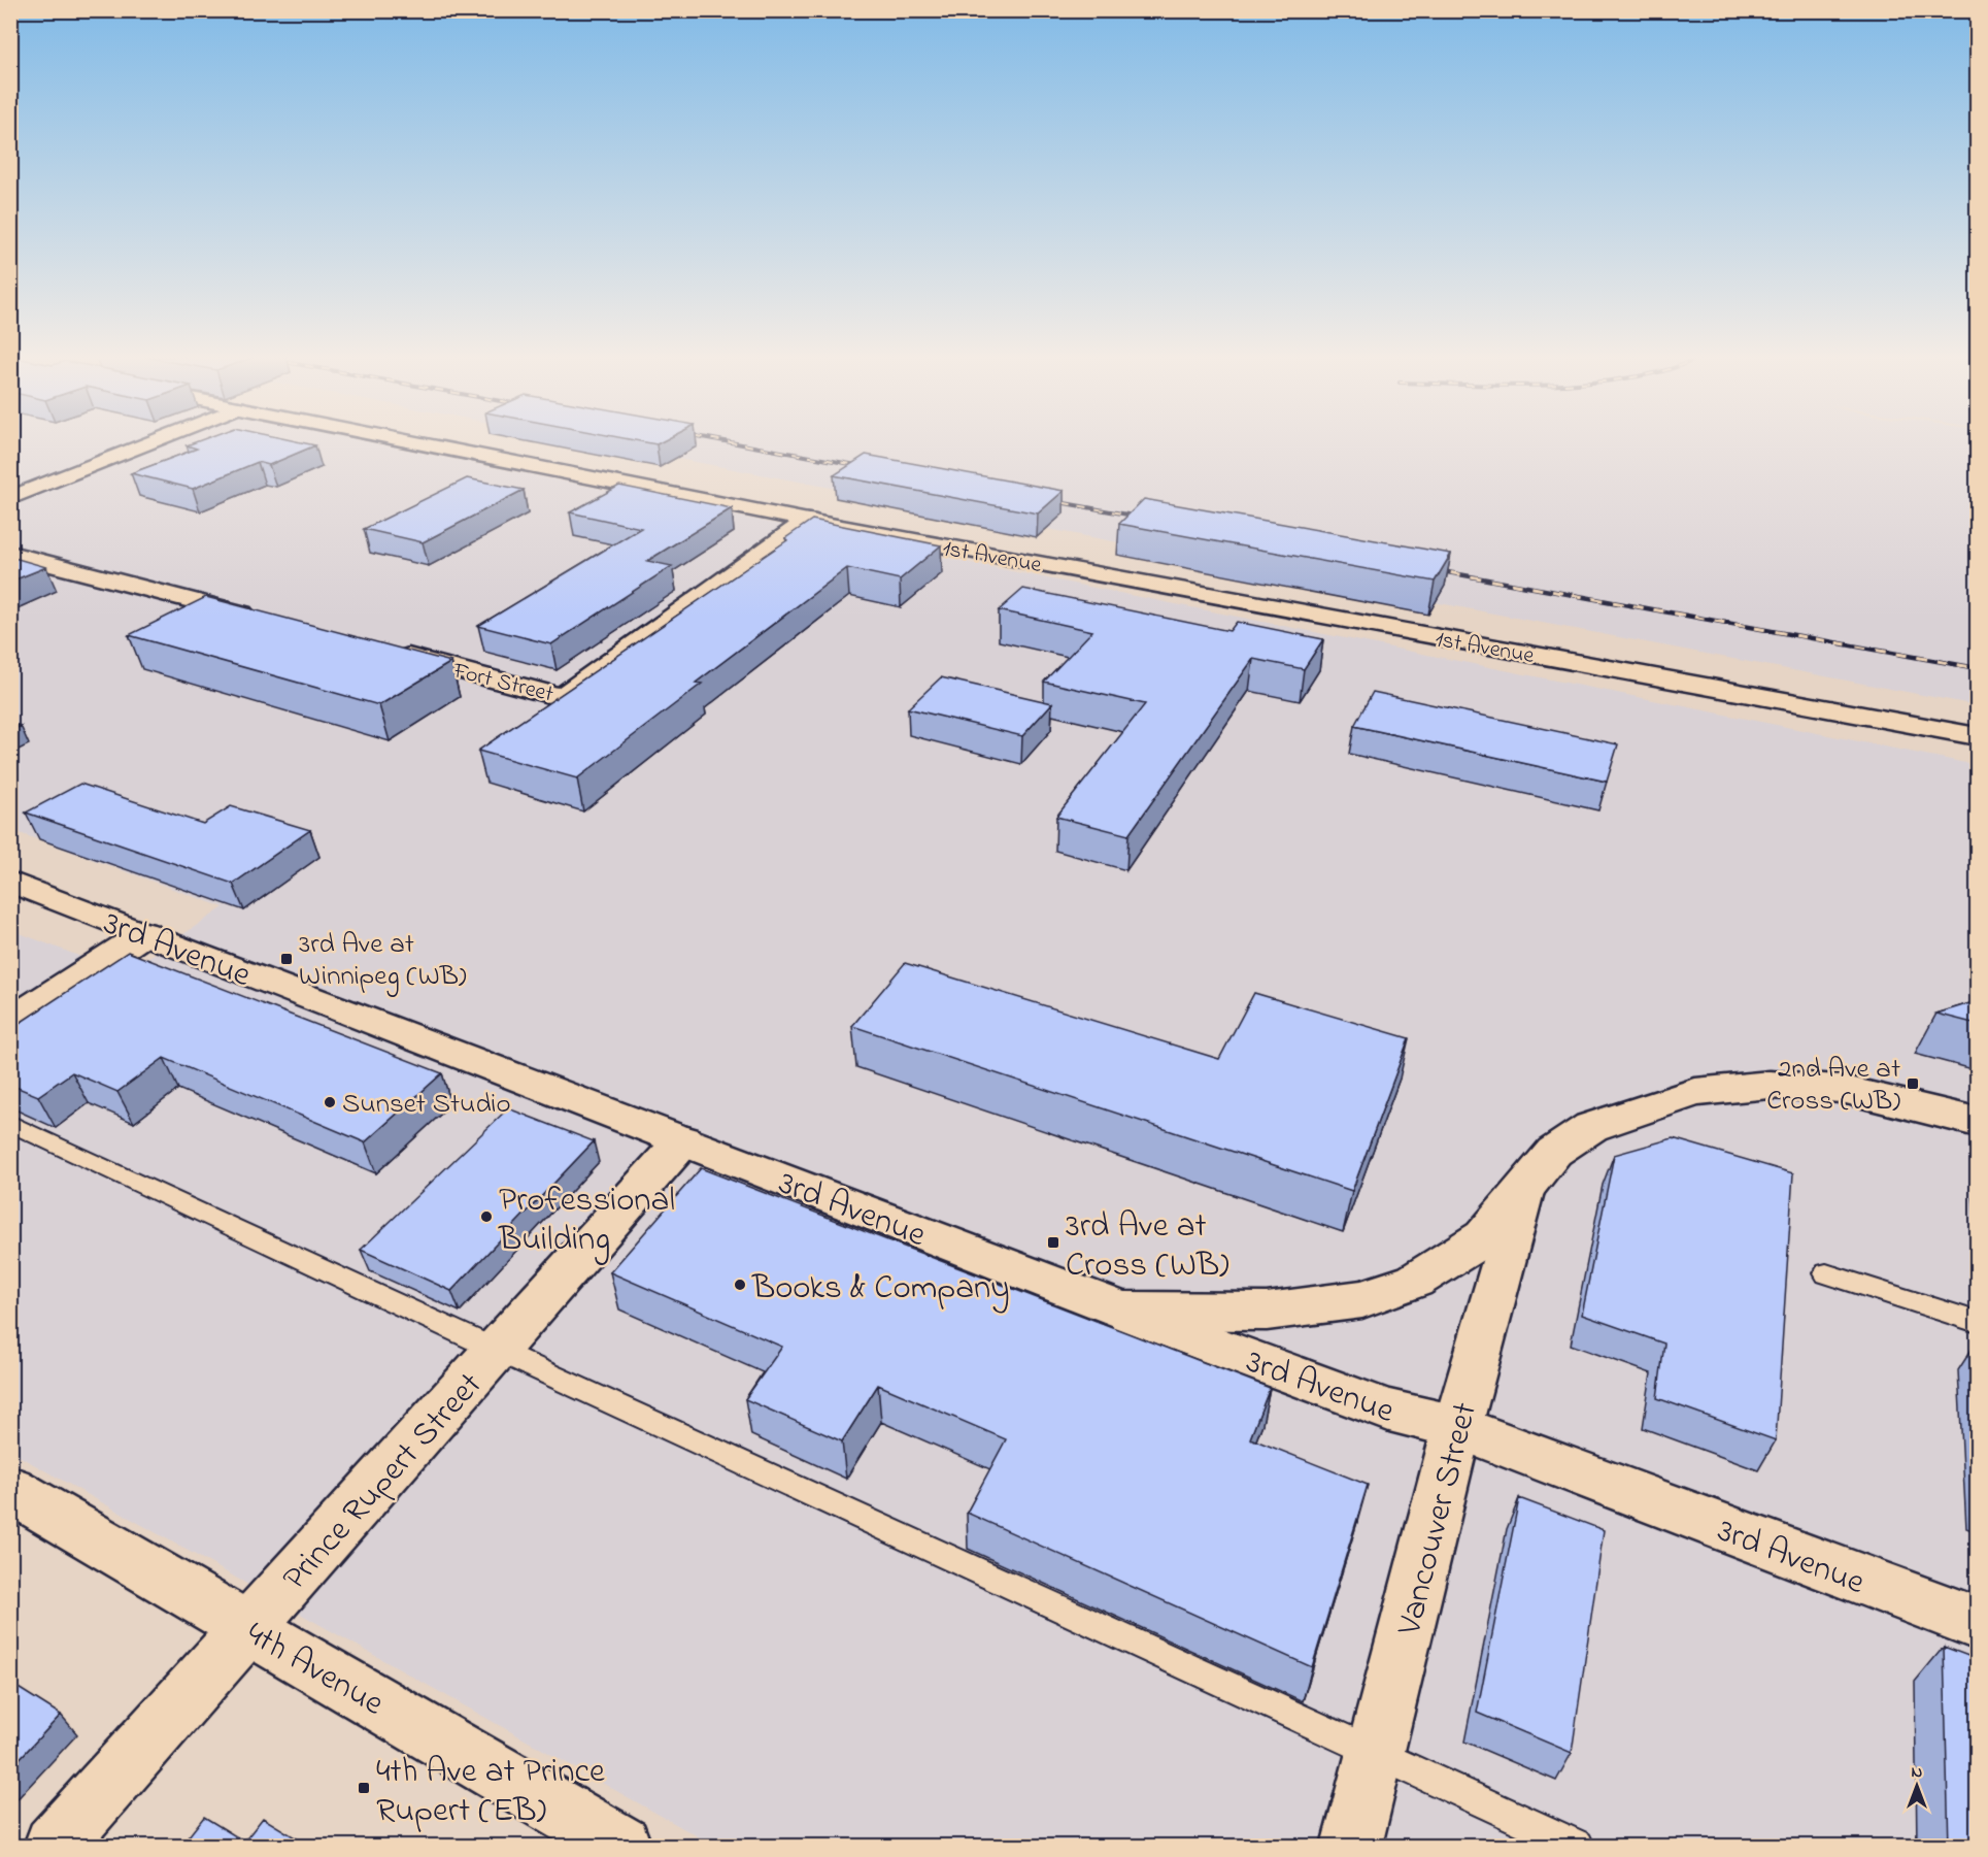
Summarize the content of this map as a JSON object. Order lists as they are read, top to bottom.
{
  "streets": {
    "main road": [
      "1st Avenue",
      "Fort Street",
      "3rd Avenue",
      "Prince Rupert Street",
      "Vancouver Street",
      "4th Avenue"
    ]
  },
  "crossings": [
    ["1st Avenue", "Fort Street"],
    ["3rd Avenue", "Prince Rupert Street"],
    ["3rd Avenue", "Vancouver Street"],
    ["Prince Rupert Street", "4th Avenue"]
  ],
  "places": {
    "transit": [
      "3rd Ave at Winnipeg (WB)",
      "2nd Ave at Cross (WB)",
      "3rd Ave at Cross (WB)",
      "4th Ave at Prince Rupert (EB)"
    ],
    "other": ["Sunset Studio", "Professional Building", "Books & Company"]
  },
  "north": "top"
}
